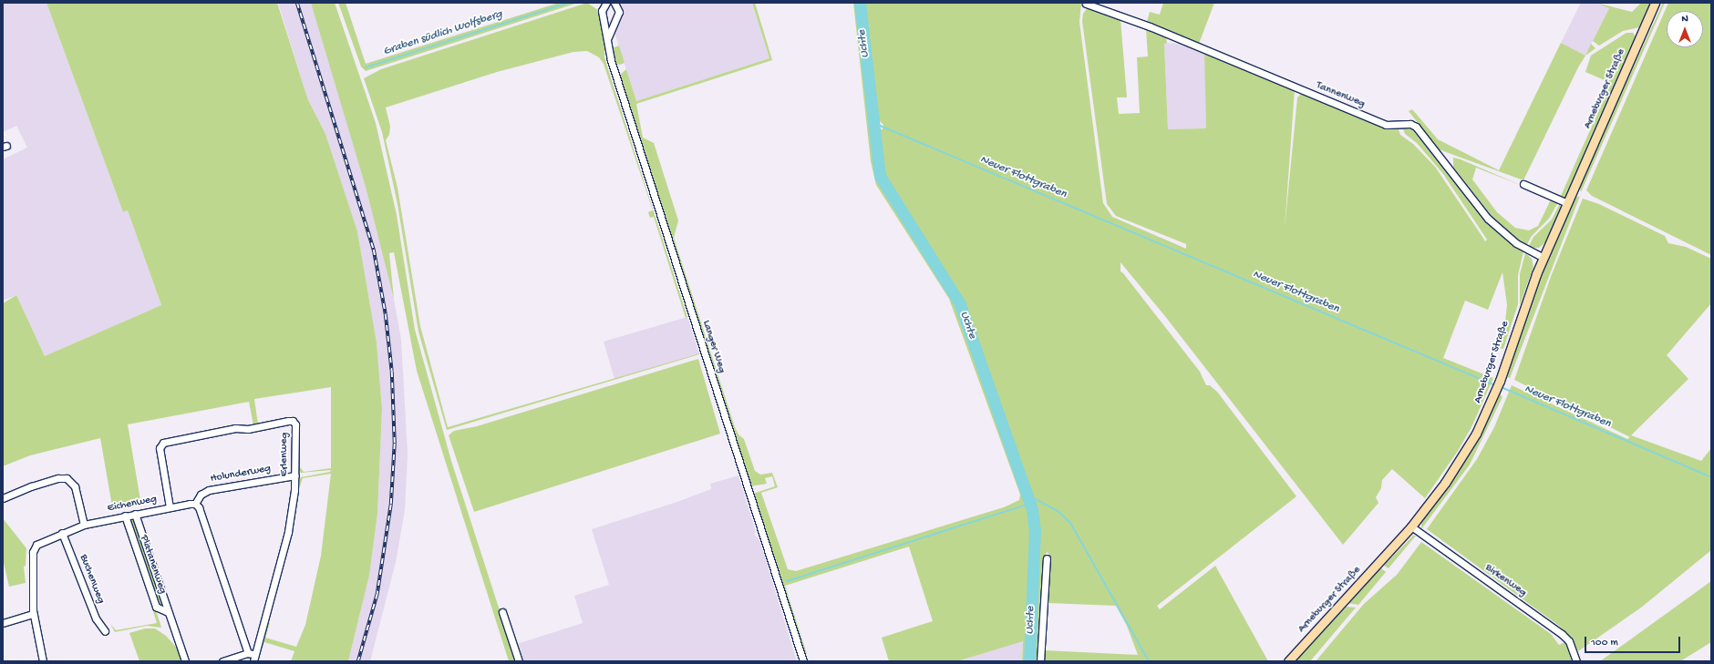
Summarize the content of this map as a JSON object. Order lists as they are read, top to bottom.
{
  "streets": {
    "main road": ["Arneburger Straße"],
    "street": [
      "Tannenweg",
      "Langer Weg",
      "Erlenweg",
      "Holunderweg",
      "Eichenweg",
      "Platanenweg",
      "Buchenweg",
      "Birkenweg"
    ]
  },
  "crossings": [
    ["Arneburger Straße", "Tannenweg"],
    ["Arneburger Straße", "Birkenweg"],
    ["Erlenweg", "Holunderweg"],
    ["Erlenweg", "Eichenweg"],
    ["Holunderweg", "Eichenweg"],
    ["Eichenweg", "Platanenweg"],
    ["Eichenweg", "Buchenweg"]
  ],
  "water": ["Graben südlich Wolfsberg", "Uchte", "Neuer Flottgraben"],
  "scale_bar": "100 m",
  "north": "top"
}
